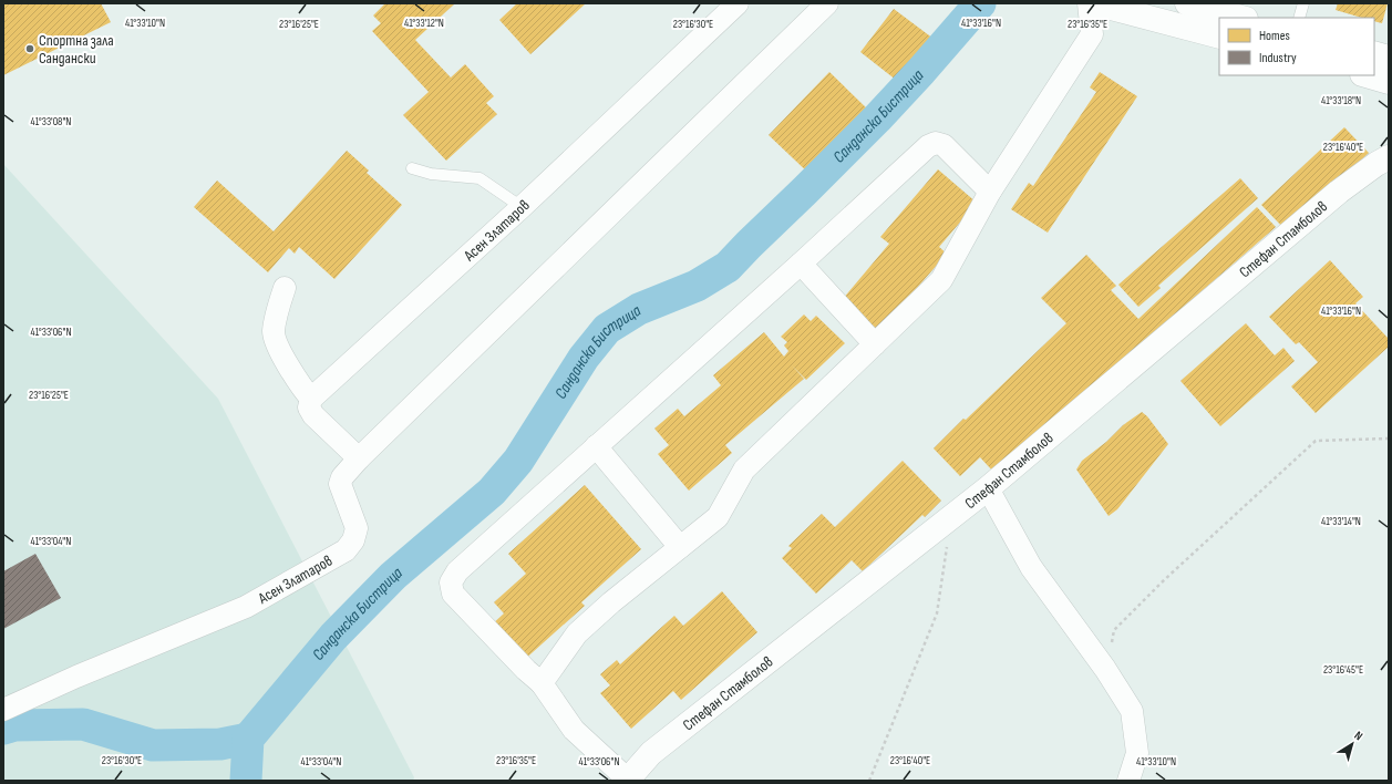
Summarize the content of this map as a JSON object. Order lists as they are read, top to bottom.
{
  "streets": {
    "street": ["Асен Златаров", "Стефан Стамболов"]
  },
  "water": ["Санданска Бистрица"],
  "places": ["Спортна зала Сандански"],
  "legend": ["Homes", "Industry"],
  "north": "top right",
  "coordinates": [
    "41°33'10\"N",
    "41°33'12\"N",
    "41°33'16\"N",
    "23°16'25\"E",
    "23°16'30\"E",
    "23°16'35\"E",
    "41°33'18\"N",
    "41°33'08\"N",
    "23°16'40\"E",
    "41°33'06\"N",
    "41°33'14\"N",
    "41°33'04\"N",
    "23°16'45\"E"
  ]
}
